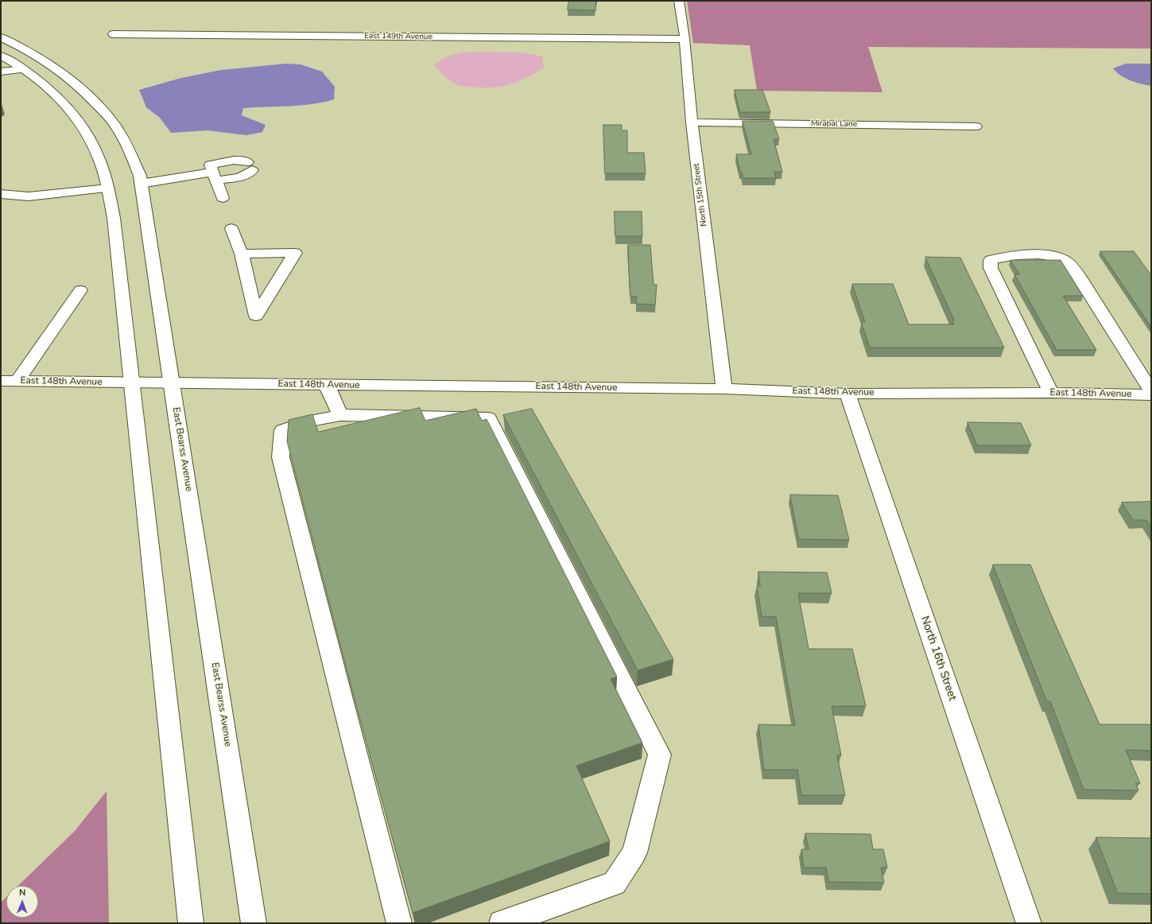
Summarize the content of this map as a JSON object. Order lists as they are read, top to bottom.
{
  "streets": {
    "street": [
      "East 149th Avenue",
      "Mirabal Lane",
      "North 15th Street",
      "East 148th Avenue",
      "East Bearss Avenue",
      "North 16th Street"
    ]
  },
  "crossings": [
    ["East 149th Avenue", "North 15th Street"],
    ["Mirabal Lane", "North 15th Street"],
    ["North 15th Street", "East 148th Avenue"],
    ["East 148th Avenue", "East Bearss Avenue"],
    ["East 148th Avenue", "North 16th Street"]
  ],
  "north": "top"
}
